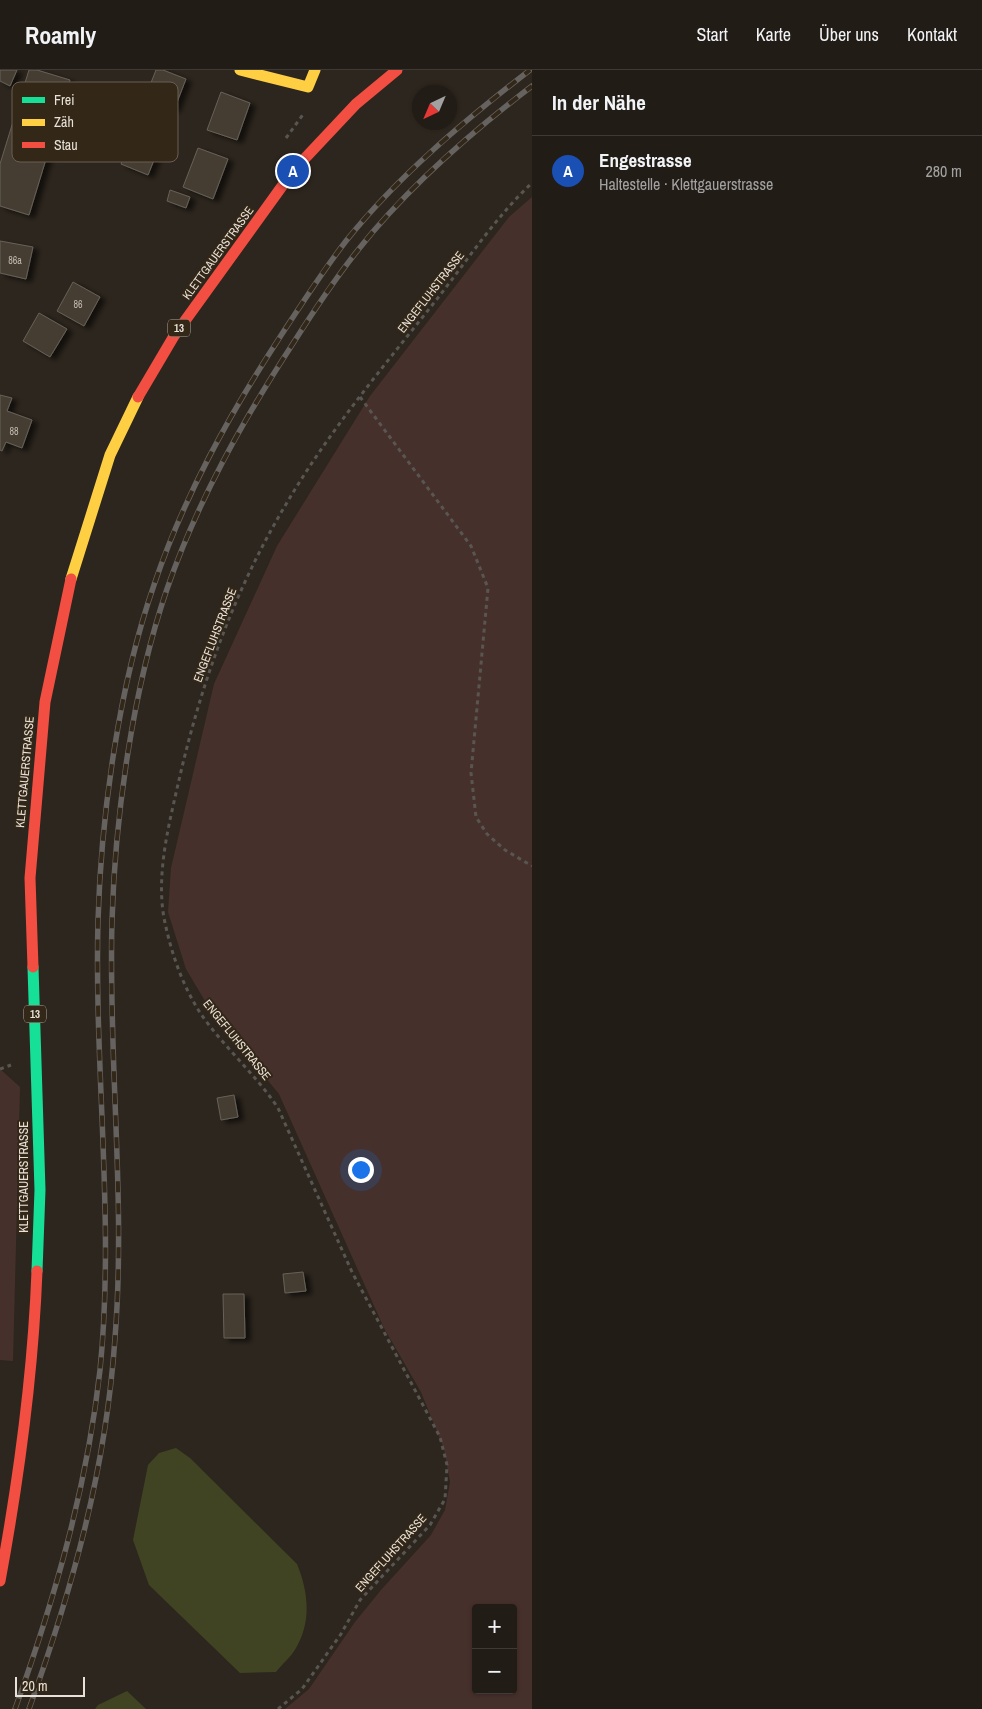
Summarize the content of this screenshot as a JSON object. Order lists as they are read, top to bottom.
{
  "streets": {
    "main road": ["KLETTGAUERSTRASSE", "13"],
    "path": ["ENGEFLUHSTRASSE"]
  },
  "house_numbers": ["86a", "86", "88"],
  "legend": ["Frei", "Zäh", "Stau"],
  "scale_bar": "20 m",
  "north": "bottom left",
  "page": {
    "header": "Roamly",
    "nav": [
      "Start",
      "Karte",
      "Über uns",
      "Kontakt"
    ],
    "heading": "In der Nähe",
    "list": [
      {
        "mark": "A",
        "name": "Engestrasse",
        "note": "Haltestelle · Klettgauerstrasse",
        "value": "280 m"
      }
    ],
    "pins": "A",
    "map_buttons": ["+", "−"],
    "scale": "20 m"
  }
}
